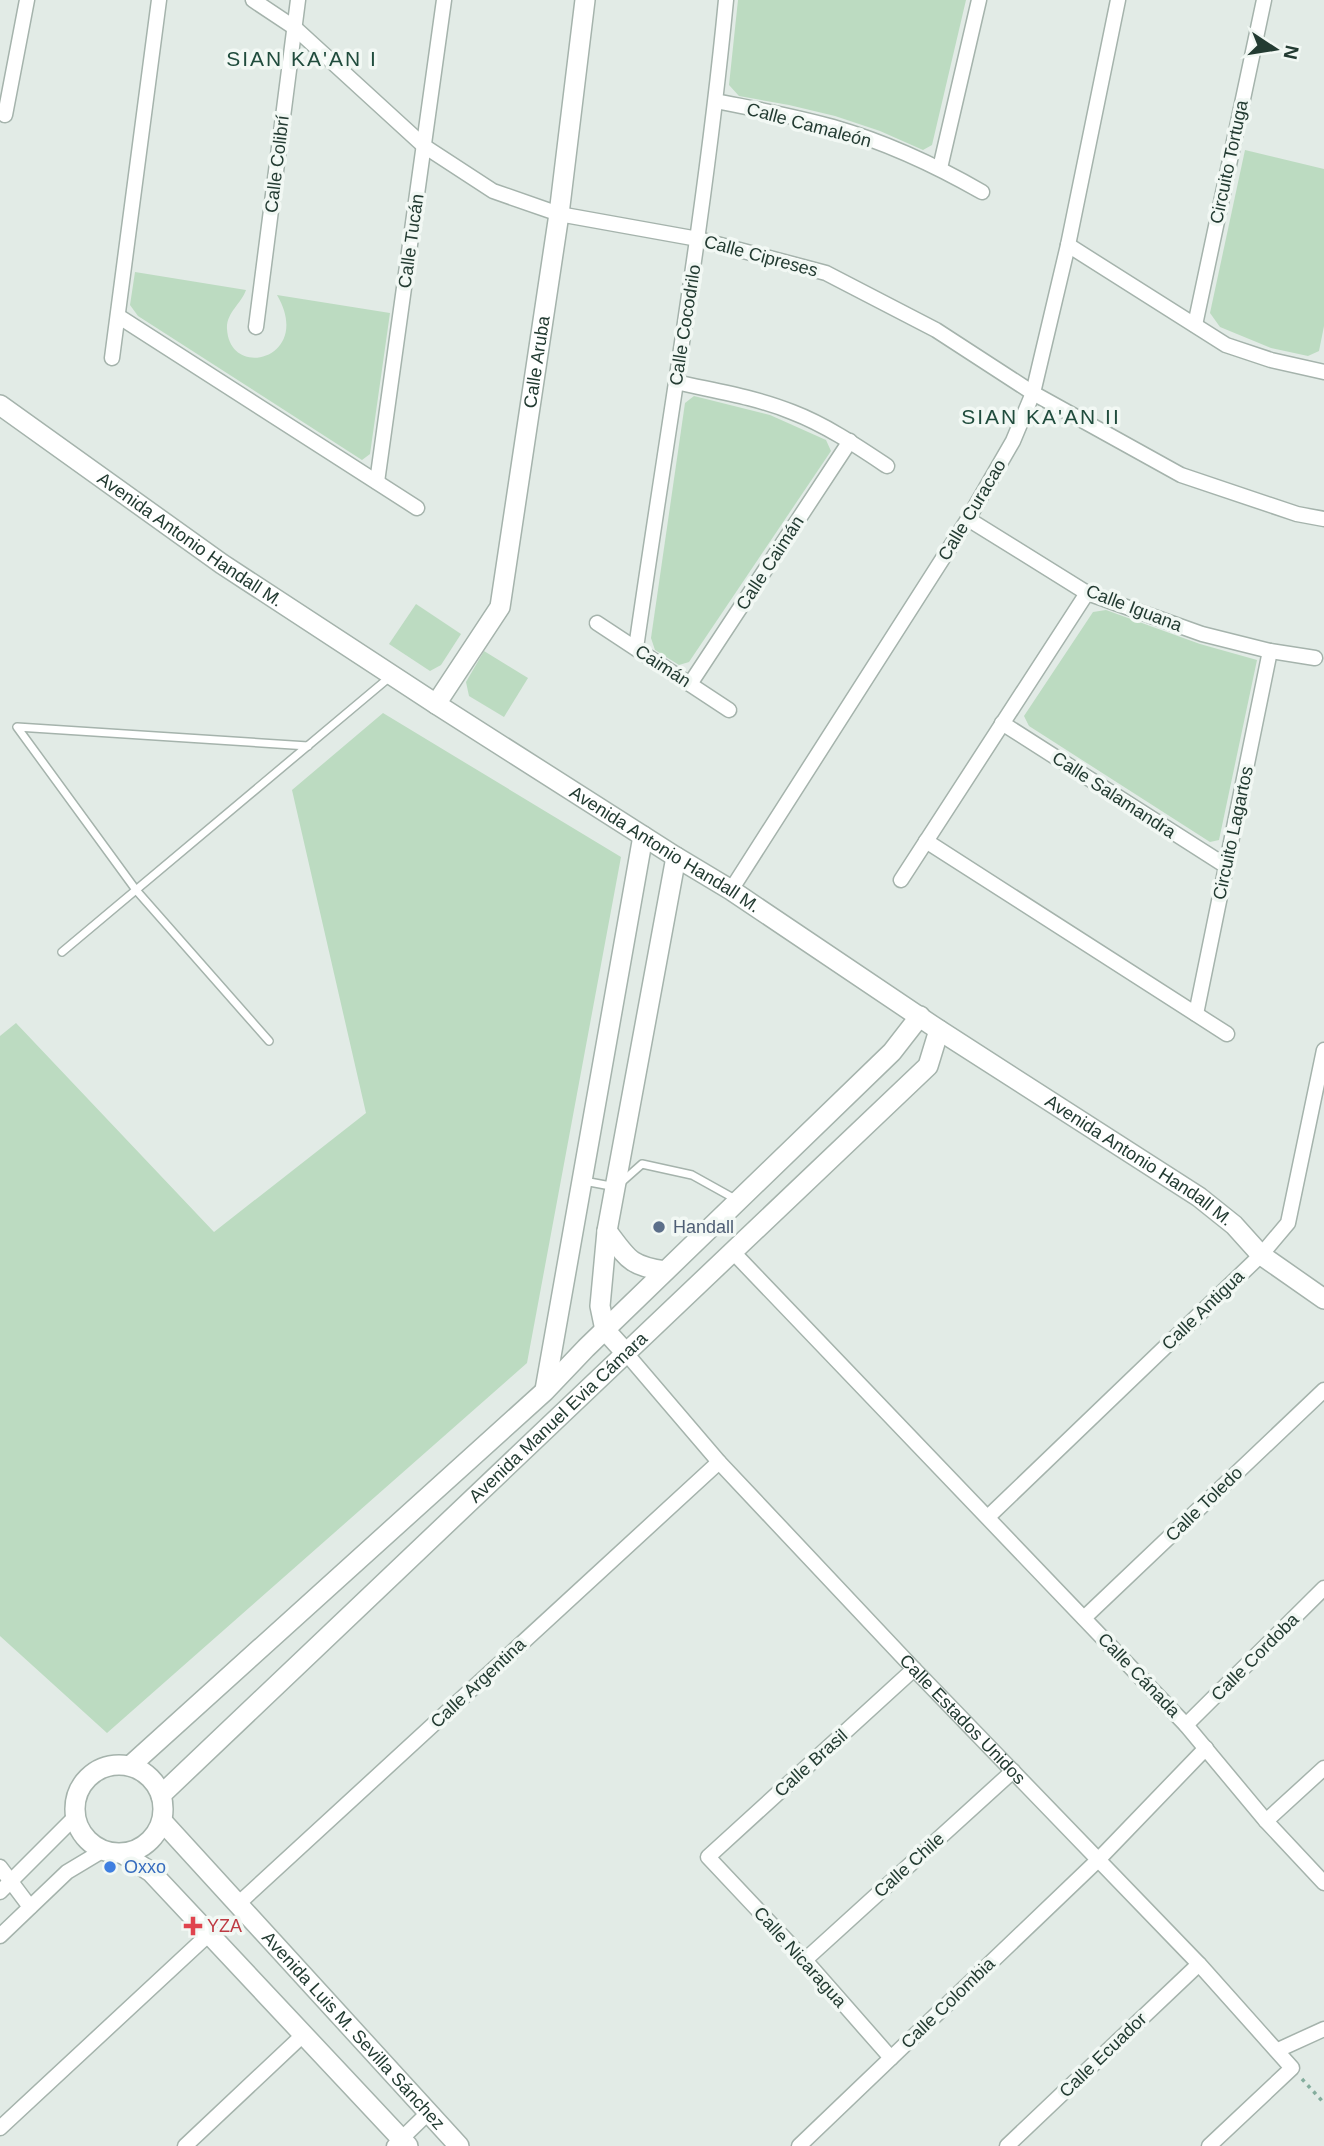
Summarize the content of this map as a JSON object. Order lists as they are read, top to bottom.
{
  "streets": {
    "street": [
      "Calle Camaleón",
      "Circuito Tortuga",
      "Calle Colibrí",
      "Calle Tucán",
      "Calle Cipreses",
      "Calle Cocodrilo",
      "Calle Aruba",
      "Calle Curacao",
      "Avenida Antonio Handall M.",
      "Calle Caimán",
      "Calle Iguana",
      "Caimán",
      "Calle Salamandra",
      "Circuito Lagartos",
      "Calle Antigua",
      "Avenida Manuel Evia Cámara",
      "Calle Toledo",
      "Calle Cordoba",
      "Calle Cánada",
      "Calle Argentina",
      "Calle Estados Unidos",
      "Calle Brasil",
      "Calle Chile",
      "Calle Nicaragua",
      "Calle Colombia",
      "Avenida Luis M. Sevilla Sánchez",
      "Calle Ecuador"
    ]
  },
  "crossings": [
    ["Calle Camaleón", "Calle Cocodrilo"],
    ["Calle Colibrí", "Calle Cipreses"],
    ["Calle Tucán", "Calle Cipreses"],
    ["Calle Cipreses", "Calle Cocodrilo"],
    ["Calle Cipreses", "Calle Aruba"],
    ["Calle Cipreses", "Calle Curacao"],
    ["Calle Cocodrilo", "Caimán"],
    ["Calle Aruba", "Avenida Antonio Handall M."],
    ["Calle Curacao", "Avenida Antonio Handall M."],
    ["Calle Curacao", "Calle Iguana"],
    ["Avenida Antonio Handall M.", "Calle Antigua"],
    ["Avenida Antonio Handall M.", "Avenida Manuel Evia Cámara"],
    ["Calle Caimán", "Caimán"],
    ["Calle Iguana", "Circuito Lagartos"],
    ["Calle Salamandra", "Circuito Lagartos"],
    ["Calle Antigua", "Calle Cánada"],
    ["Avenida Manuel Evia Cámara", "Calle Cánada"],
    ["Avenida Manuel Evia Cámara", "Calle Estados Unidos"],
    ["Avenida Manuel Evia Cámara", "Avenida Luis M. Sevilla Sánchez"],
    ["Calle Toledo", "Calle Cánada"],
    ["Calle Cordoba", "Calle Cánada"],
    ["Calle Cánada", "Calle Colombia"],
    ["Calle Argentina", "Calle Estados Unidos"],
    ["Calle Argentina", "Avenida Luis M. Sevilla Sánchez"],
    ["Calle Estados Unidos", "Calle Brasil"],
    ["Calle Estados Unidos", "Calle Chile"],
    ["Calle Estados Unidos", "Calle Colombia"],
    ["Calle Estados Unidos", "Calle Ecuador"],
    ["Calle Brasil", "Calle Nicaragua"],
    ["Calle Chile", "Calle Nicaragua"],
    ["Calle Nicaragua", "Calle Colombia"]
  ],
  "districts": ["SIAN KA'AN I", "SIAN KA'AN II"],
  "places": {
    "other": ["Handall", "Oxxo"],
    "health": ["YZA"]
  },
  "north": "right"
}
